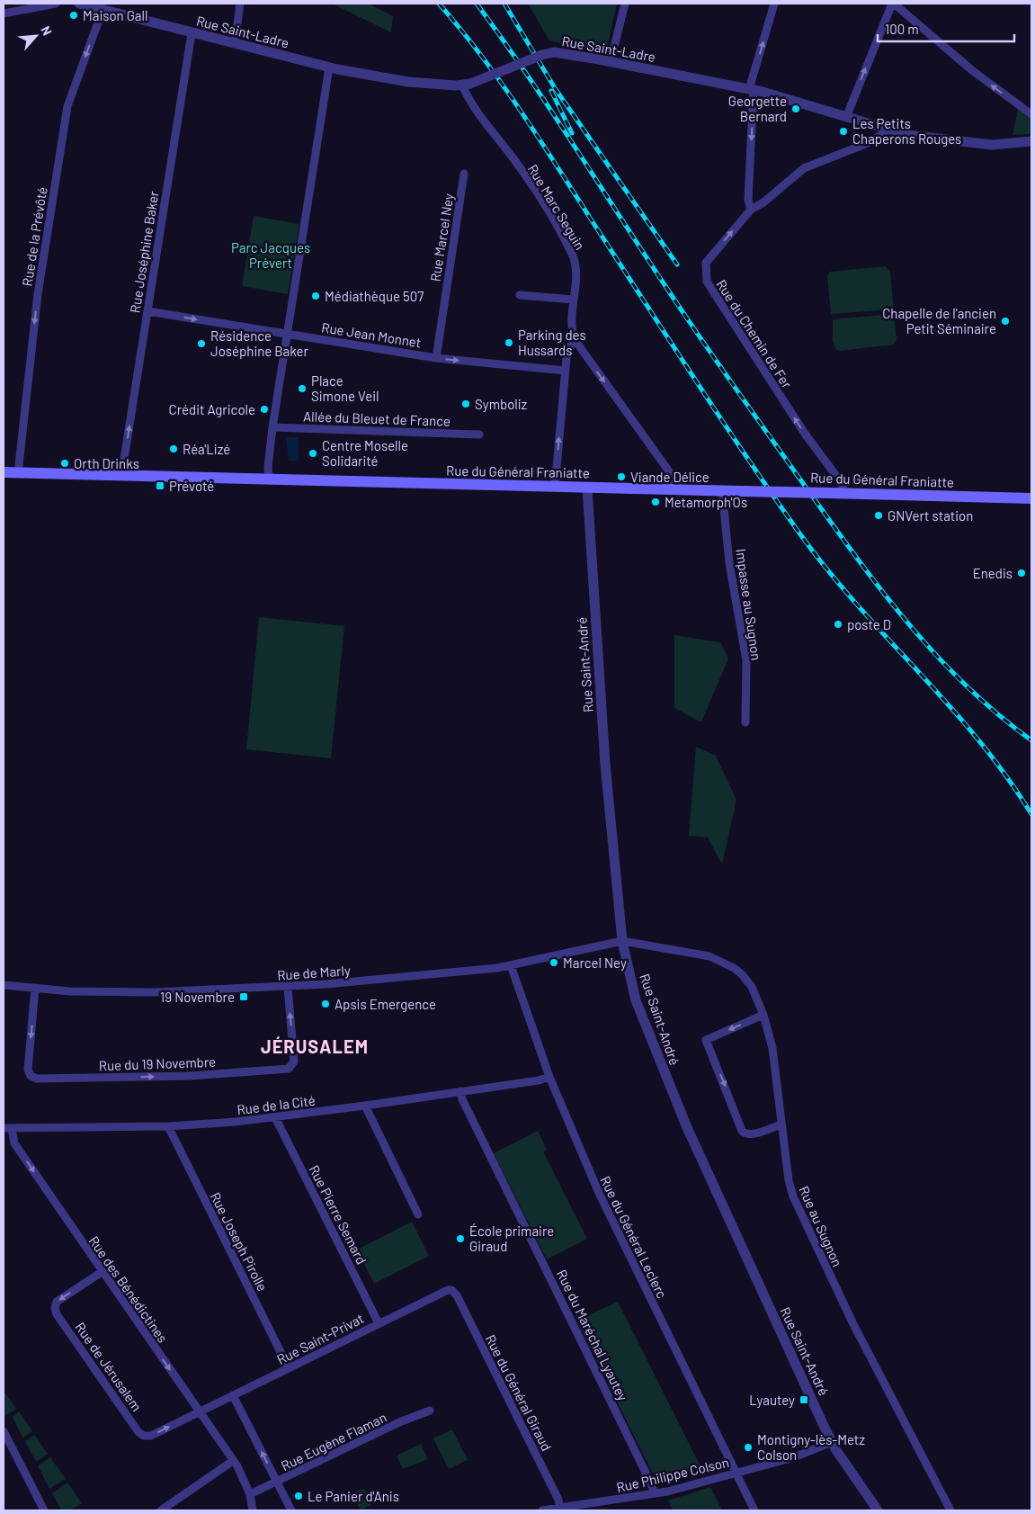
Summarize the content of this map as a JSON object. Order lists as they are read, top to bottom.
{
  "streets": {
    "main road": ["Rue du Général Franiatte"],
    "street": [
      "Rue Saint-Ladre",
      "Rue Marc Seguin",
      "Rue de la Prévôté",
      "Rue Marcel Ney",
      "Rue Joséphine Baker",
      "Rue du Chemin de Fer",
      "Rue Jean Monnet",
      "Allée du Bleuet de France",
      "Impasse au Sugnon",
      "Rue Saint-André",
      "Rue de Marly",
      "Rue du 19 Novembre",
      "Rue de la Cité",
      "Rue Pierre Semard",
      "Rue au Sugnon",
      "Rue du Général Leclerc",
      "Rue Joseph Pirolle",
      "Rue des Bénédictines",
      "Rue du Maréchal Lyautey",
      "Rue Saint-Privat",
      "Rue de Jérusalem",
      "Rue du Général Giraud",
      "Rue Eugène Flaman",
      "Rue Philippe Colson"
    ]
  },
  "crossings": [
    ["Rue Saint-Ladre", "Rue Marc Seguin"],
    ["Rue Saint-Ladre", "Rue de la Prévôté"],
    ["Rue Saint-Ladre", "Rue Joséphine Baker"],
    ["Rue Saint-Ladre", "Rue du Chemin de Fer"],
    ["Rue Marc Seguin", "Rue du Général Franiatte"],
    ["Rue de la Prévôté", "Rue du Général Franiatte"],
    ["Rue Marcel Ney", "Rue Jean Monnet"],
    ["Rue Joséphine Baker", "Rue Jean Monnet"],
    ["Rue Joséphine Baker", "Rue du Général Franiatte"],
    ["Rue du Chemin de Fer", "Rue du Général Franiatte"],
    ["Rue du Général Franiatte", "Impasse au Sugnon"],
    ["Rue du Général Franiatte", "Rue Saint-André"],
    ["Rue Saint-André", "Rue de Marly"],
    ["Rue Saint-André", "Rue au Sugnon"],
    ["Rue Saint-André", "Rue Philippe Colson"],
    ["Rue de Marly", "Rue du 19 Novembre"],
    ["Rue de Marly", "Rue au Sugnon"],
    ["Rue de Marly", "Rue du Général Leclerc"],
    ["Rue de la Cité", "Rue Pierre Semard"],
    ["Rue de la Cité", "Rue du Général Leclerc"],
    ["Rue de la Cité", "Rue Joseph Pirolle"],
    ["Rue de la Cité", "Rue des Bénédictines"],
    ["Rue de la Cité", "Rue du Maréchal Lyautey"],
    ["Rue Pierre Semard", "Rue Saint-Privat"],
    ["Rue du Général Leclerc", "Rue Philippe Colson"],
    ["Rue Joseph Pirolle", "Rue Saint-Privat"],
    ["Rue des Bénédictines", "Rue Saint-Privat"],
    ["Rue des Bénédictines", "Rue de Jérusalem"],
    ["Rue des Bénédictines", "Rue Eugène Flaman"],
    ["Rue du Maréchal Lyautey", "Rue Philippe Colson"],
    ["Rue Saint-Privat", "Rue de Jérusalem"],
    ["Rue Saint-Privat", "Rue du Général Giraud"],
    ["Rue du Général Giraud", "Rue Philippe Colson"]
  ],
  "one_way": [
    "Rue Marc Seguin",
    "Rue de la Prévôté",
    "Rue Joséphine Baker",
    "Rue du Chemin de Fer",
    "Rue Jean Monnet",
    "Rue des Bénédictines"
  ],
  "districts": ["JÉRUSALEM"],
  "parks": ["Parc Jacques Prévert"],
  "places": {
    "other": [
      "Maison Gall",
      "Georgette Bernard",
      "Les Petits Chaperons Rouges",
      "Médiathèque 507",
      "Chapelle de l'ancien Petit Séminaire",
      "Parking des Hussards",
      "Résidence Joséphine Baker",
      "Place Simone Veil",
      "Symboliz",
      "Crédit Agricole",
      "Réa'Lizé",
      "Centre Moselle Solidarité",
      "Orth Drinks",
      "Viande Délice",
      "Metamorph'Os",
      "GNVert station",
      "Enedis",
      "poste D",
      "Marcel Ney",
      "Apsis Emergence",
      "École primaire Giraud",
      "Montigny-lès-Metz Colson",
      "Le Panier d'Anis"
    ],
    "transit": ["Prévoté", "19 Novembre", "Lyautey"]
  },
  "scale_bar": "100 m",
  "north": "top right"
}
